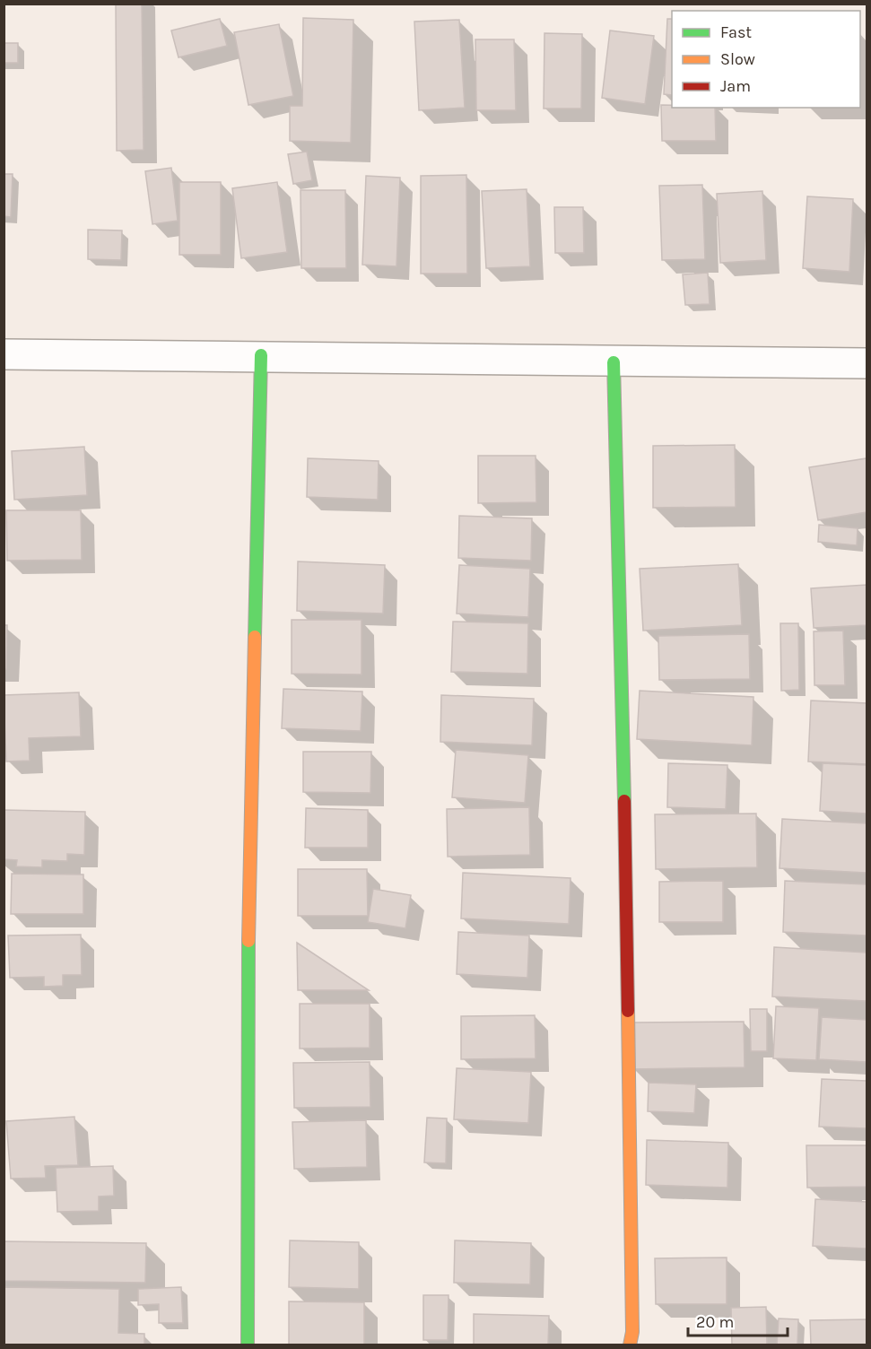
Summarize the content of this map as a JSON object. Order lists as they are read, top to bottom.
{
  "legend": ["Fast", "Slow", "Jam"],
  "scale_bar": "20 m"
}
